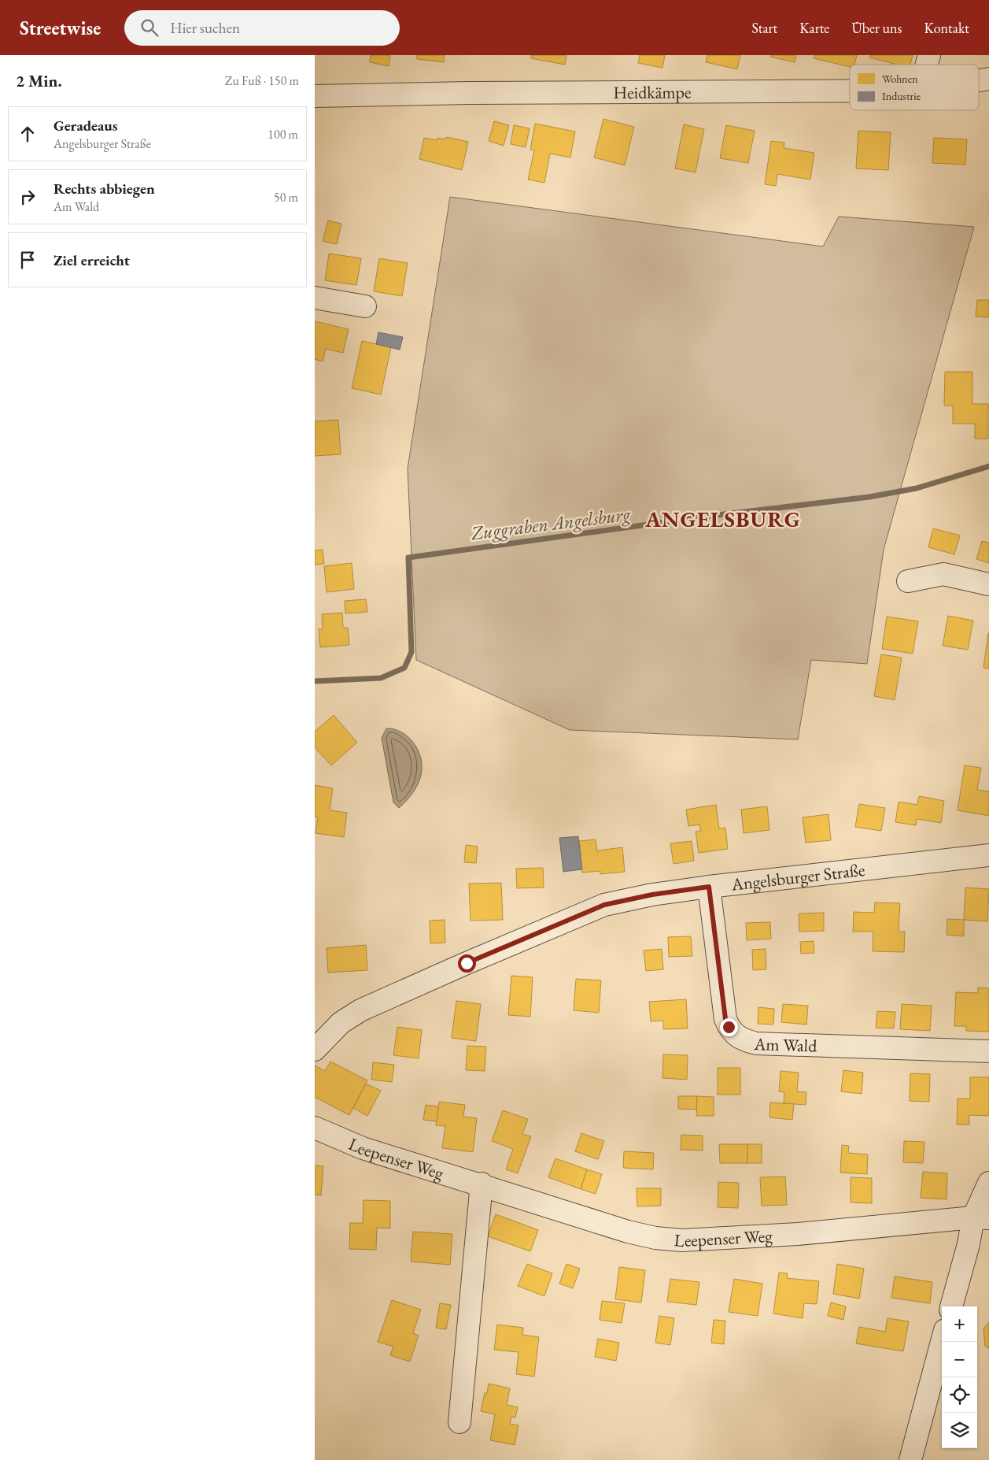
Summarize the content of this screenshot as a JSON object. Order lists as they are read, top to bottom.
{
  "streets": {
    "street": [
      "Heidkämpe",
      "Angelsburger Straße",
      "Am Wald",
      "Leepenser Weg"
    ]
  },
  "crossings": [
    ["Angelsburger Straße", "Am Wald"]
  ],
  "districts": ["ANGELSBURG"],
  "water": ["Zuggraben Angelsburg"],
  "legend": ["Wohnen", "Industrie"],
  "page": {
    "header": "Streetwise",
    "search": "Hier suchen",
    "nav": [
      "Start",
      "Karte",
      "Über uns",
      "Kontakt"
    ],
    "heading": ["2 Min.", "Zu Fuß · 150 m"],
    "list": [
      ["Geradeaus", "Angelsburger Straße", "100 m"],
      ["Rechts abbiegen", "Am Wald", "50 m"],
      "Ziel erreicht"
    ],
    "map_buttons": ["+", "−"]
  }
}
